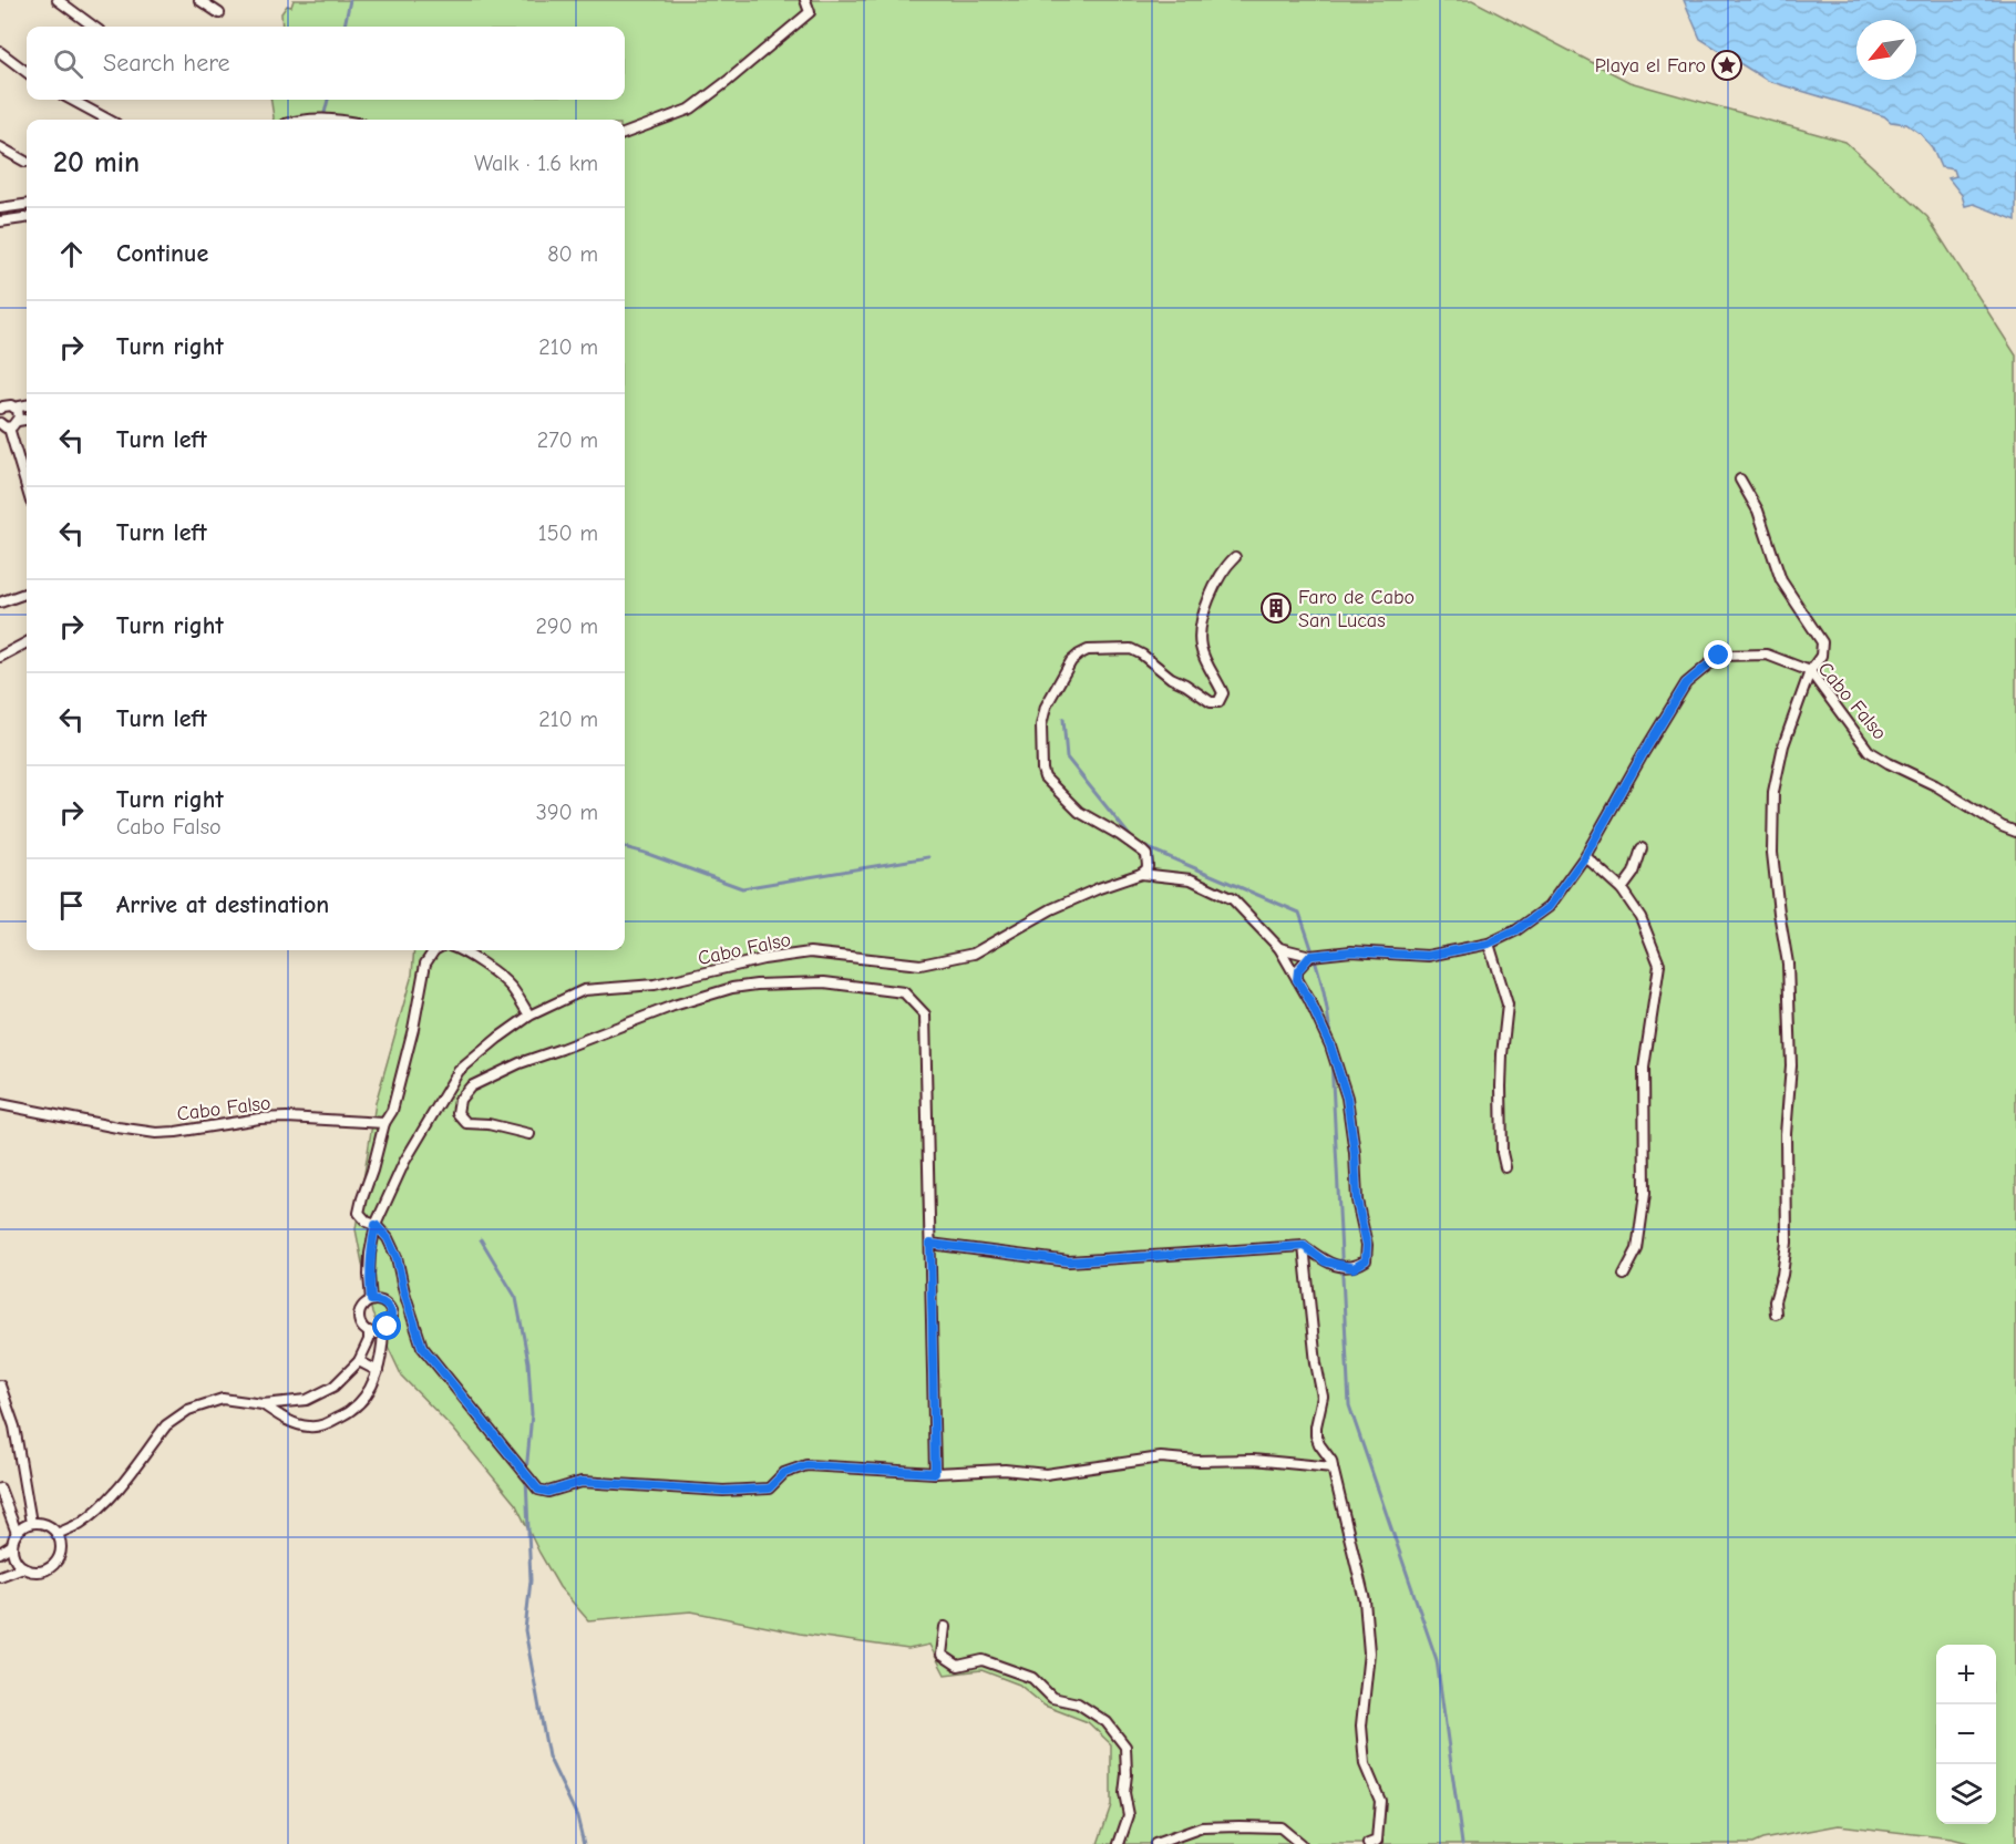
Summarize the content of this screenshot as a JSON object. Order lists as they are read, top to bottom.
{
  "streets": {
    "street": ["Cabo Falso"]
  },
  "places": {
    "place": ["Playa el Faro"],
    "building": ["Faro de Cabo San Lucas"]
  },
  "north": "bottom left",
  "page": {
    "search": "Search here",
    "heading": ["20 min", "Walk · 1.6 km"],
    "list": [
      ["Continue", "80 m"],
      ["Turn right", "210 m"],
      ["Turn left", "270 m"],
      ["Turn left", "150 m"],
      ["Turn right", "290 m"],
      ["Turn left", "210 m"],
      ["Turn right", "Cabo Falso", "390 m"],
      "Arrive at destination"
    ],
    "map_buttons": ["+", "−"]
  }
}
